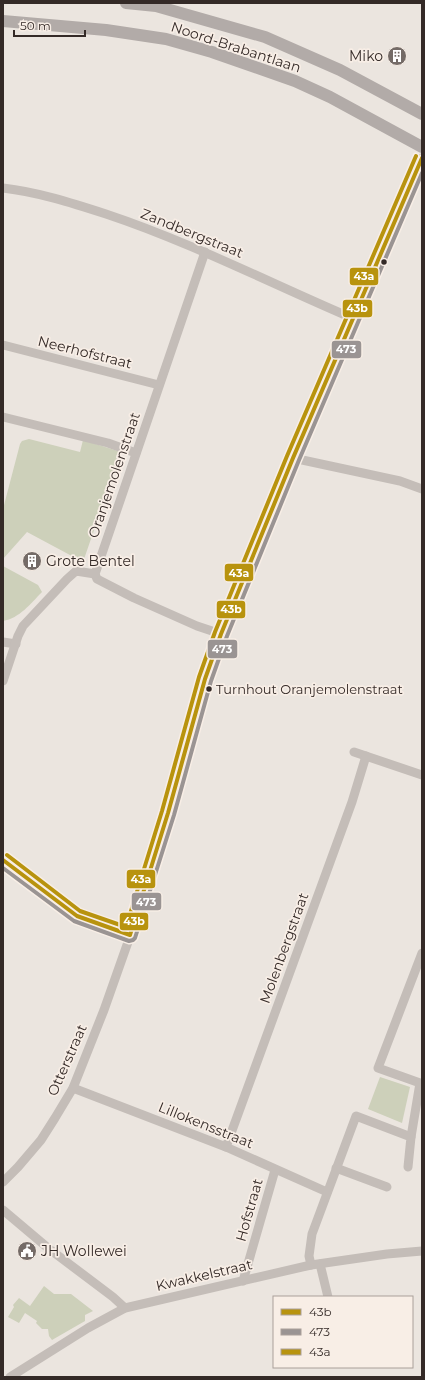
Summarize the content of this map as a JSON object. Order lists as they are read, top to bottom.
{
  "streets": {
    "main road": ["Noord-Brabantlaan"],
    "street": [
      "Zandbergstraat",
      "Neerhofstraat",
      "Oranjemolenstraat",
      "Molenbergstraat",
      "Otterstraat",
      "Lillokensstraat",
      "Hofstraat",
      "Kwakkelstraat"
    ]
  },
  "crossings": [
    ["Zandbergstraat", "Oranjemolenstraat"],
    ["Zandbergstraat", "Otterstraat"],
    ["Neerhofstraat", "Oranjemolenstraat"],
    ["Molenbergstraat", "Lillokensstraat"],
    ["Otterstraat", "Lillokensstraat"],
    ["Lillokensstraat", "Hofstraat"],
    ["Hofstraat", "Kwakkelstraat"]
  ],
  "places": {
    "building": ["Miko", "Grote Bentel"],
    "other": ["Turnhout Oranjemolenstraat"],
    "public building": ["JH Wollewei"]
  },
  "lines": ["transit line 43a", "transit line 43b", "transit line 473"],
  "legend": ["43b", "473", "43a"],
  "scale_bar": "50 m"
}
